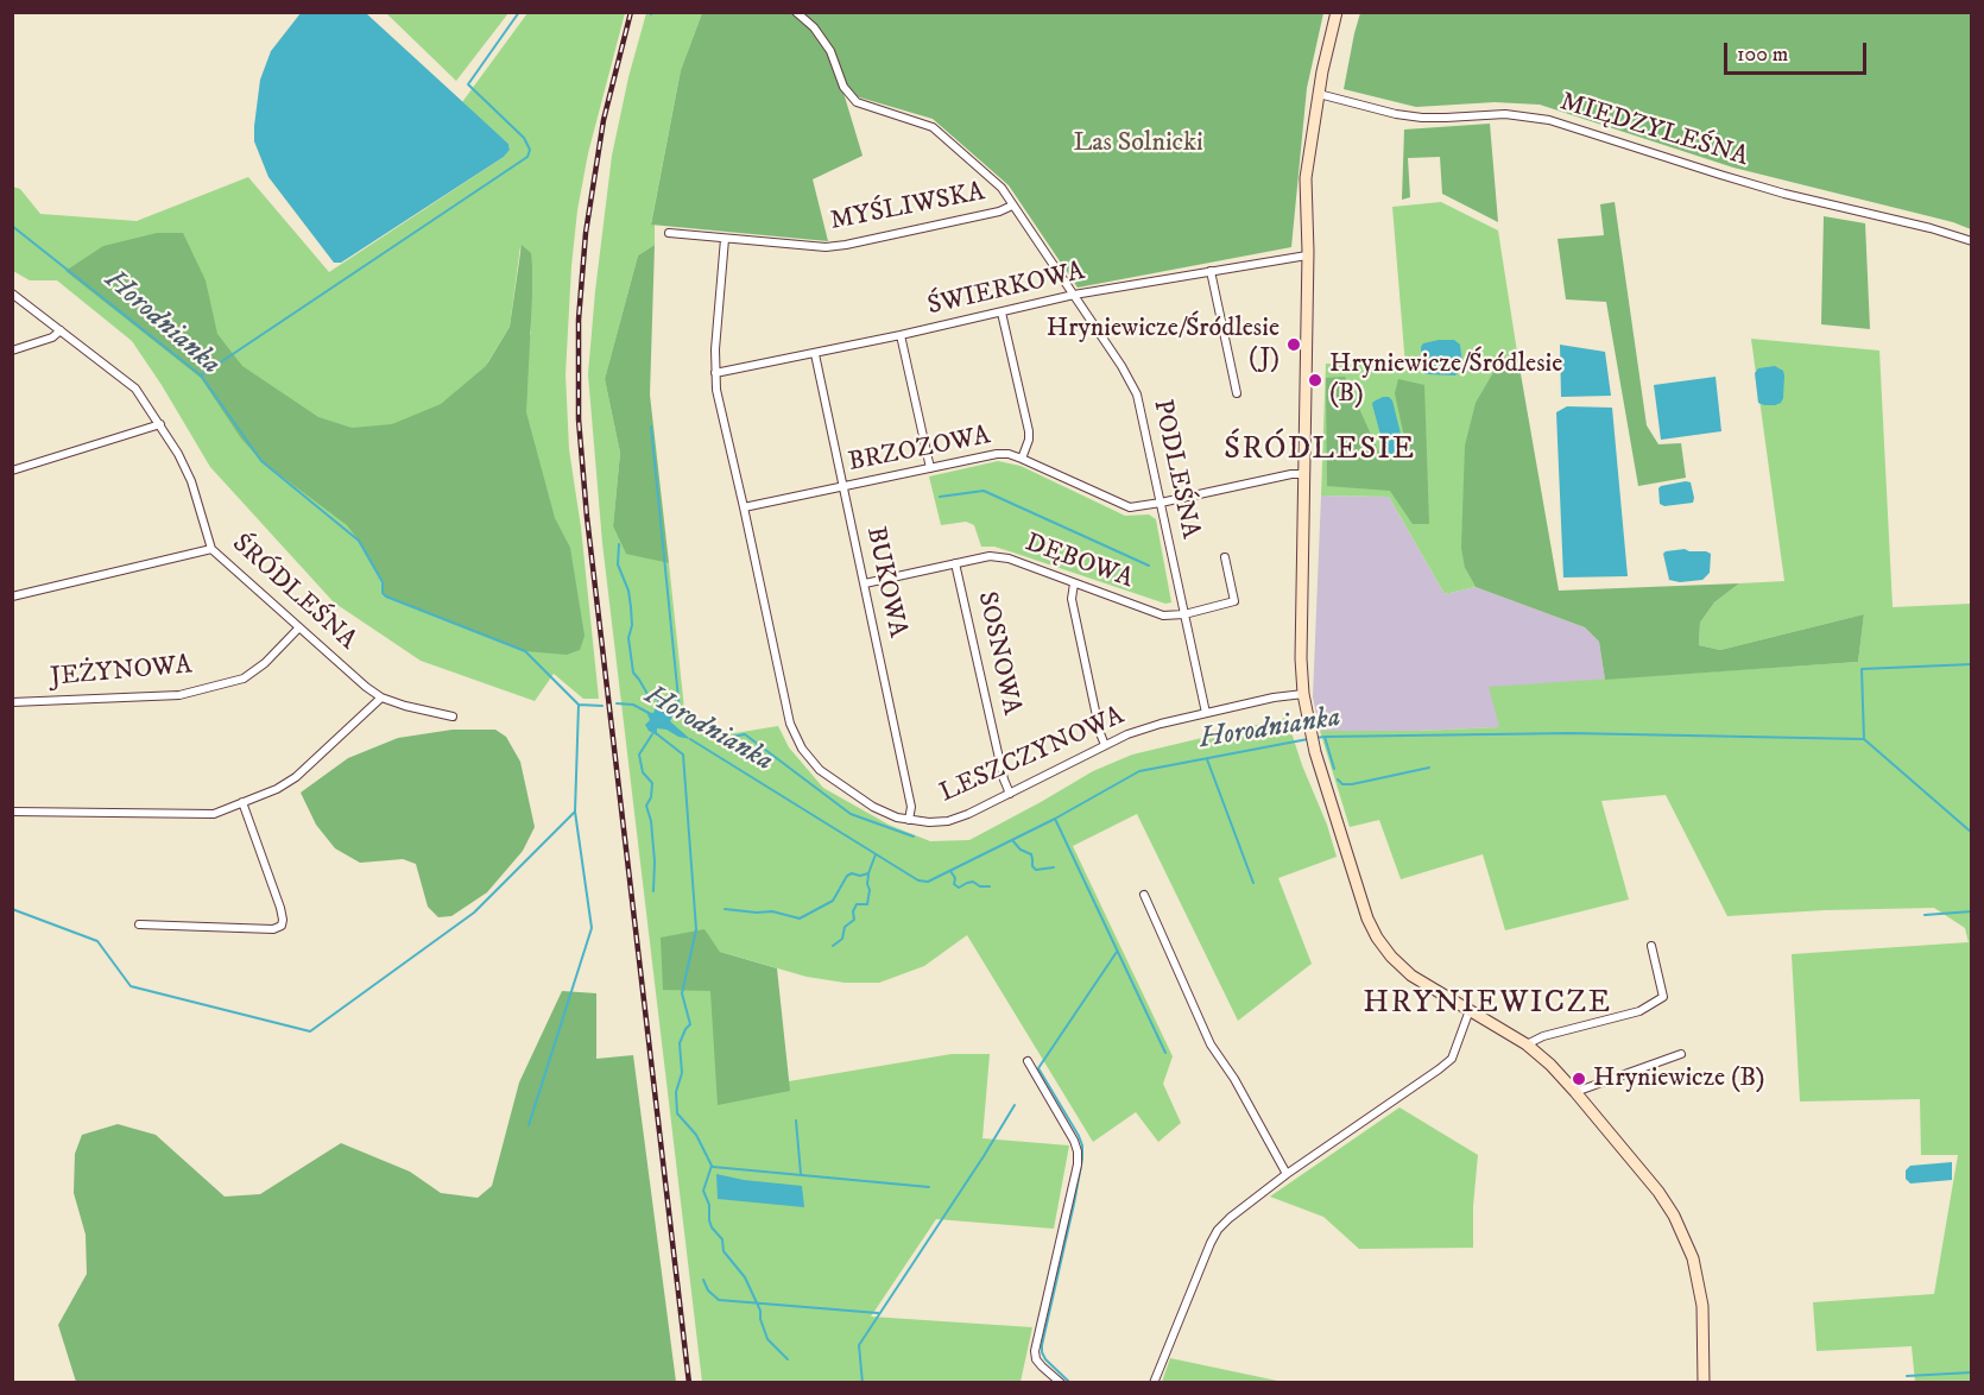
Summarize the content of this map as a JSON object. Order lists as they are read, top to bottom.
{
  "streets": {
    "street": [
      "MIĘDZYLEŚNA",
      "MYŚLIWSKA",
      "ŚWIERKOWA",
      "BRZOZOWA",
      "PODLEŚNA",
      "DĘBOWA",
      "BUKOWA",
      "ŚRÓDLEŚNA",
      "SOSNOWA",
      "JEŻYNOWA",
      "LESZCZYNOWA"
    ]
  },
  "crossings": [
    ["MYŚLIWSKA", "PODLEŚNA"],
    ["ŚWIERKOWA", "PODLEŚNA"],
    ["ŚWIERKOWA", "BUKOWA"],
    ["ŚWIERKOWA", "LESZCZYNOWA"],
    ["BRZOZOWA", "PODLEŚNA"],
    ["BRZOZOWA", "BUKOWA"],
    ["BRZOZOWA", "LESZCZYNOWA"],
    ["PODLEŚNA", "DĘBOWA"],
    ["PODLEŚNA", "LESZCZYNOWA"],
    ["DĘBOWA", "BUKOWA"],
    ["DĘBOWA", "SOSNOWA"],
    ["BUKOWA", "LESZCZYNOWA"],
    ["ŚRÓDLEŚNA", "JEŻYNOWA"],
    ["SOSNOWA", "LESZCZYNOWA"]
  ],
  "districts": ["ŚRÓDLESIE", "HRYNIEWICZE"],
  "water": ["Horodnianka"],
  "parks": ["Las Solnicki"],
  "places": ["Hryniewicze/Śródlesie (J)", "Hryniewicze/Śródlesie (B)", "Hryniewicze (B)"],
  "scale_bar": "100 m"
}
